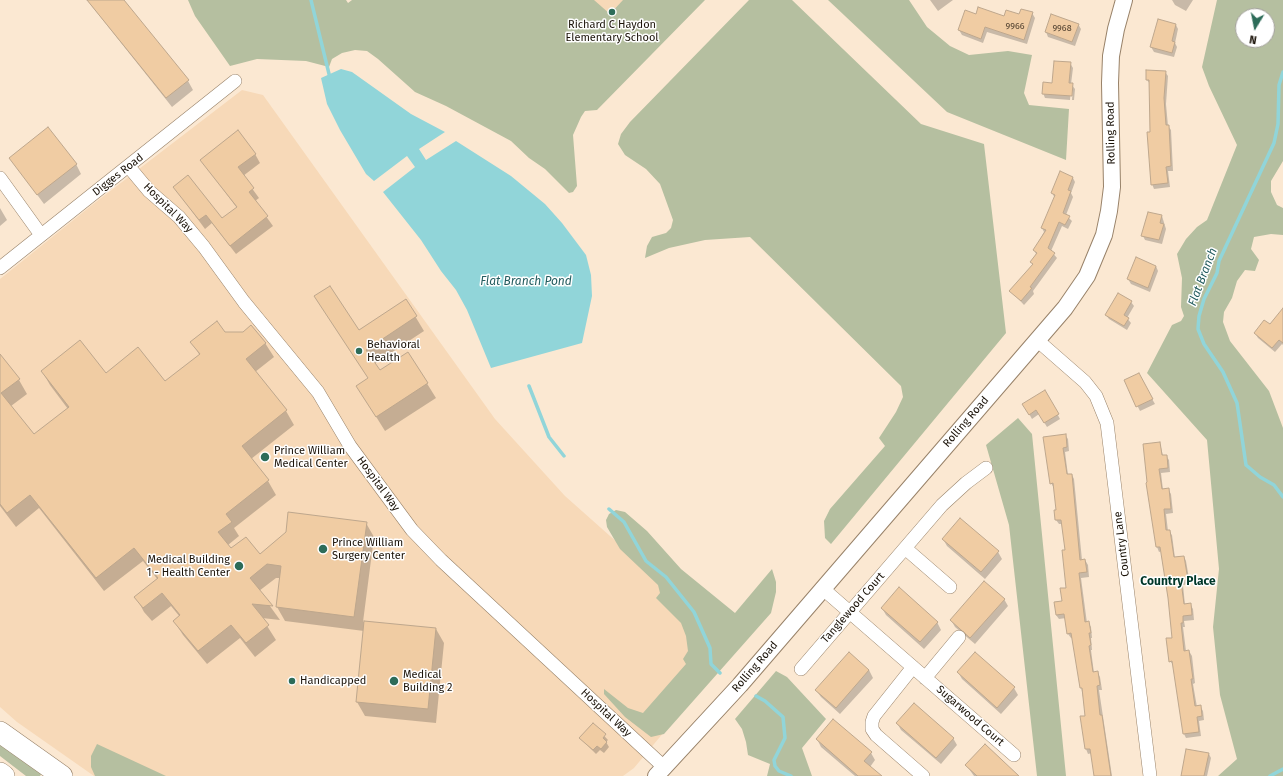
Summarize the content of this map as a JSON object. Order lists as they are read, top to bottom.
{
  "streets": {
    "street": [
      "Rolling Road",
      "Digges Road",
      "Hospital Way",
      "Country Lane",
      "Tanglewood Court",
      "Sugarwood Court"
    ]
  },
  "crossings": [
    ["Rolling Road", "Hospital Way"],
    ["Rolling Road", "Country Lane"],
    ["Rolling Road", "Sugarwood Court"],
    ["Digges Road", "Hospital Way"],
    ["Tanglewood Court", "Sugarwood Court"]
  ],
  "districts": ["Country Place"],
  "water": ["Flat Branch", "Flat Branch Pond"],
  "places": [
    "Richard C Haydon Elementary School",
    "Behavioral Health",
    "Prince William Medical Center",
    "Prince William Surgery Center",
    "Medical Building 1 - Health Center",
    "Handicapped",
    "Medical Building 2"
  ],
  "house_numbers": ["9966", "9968"],
  "north": "bottom"
}
